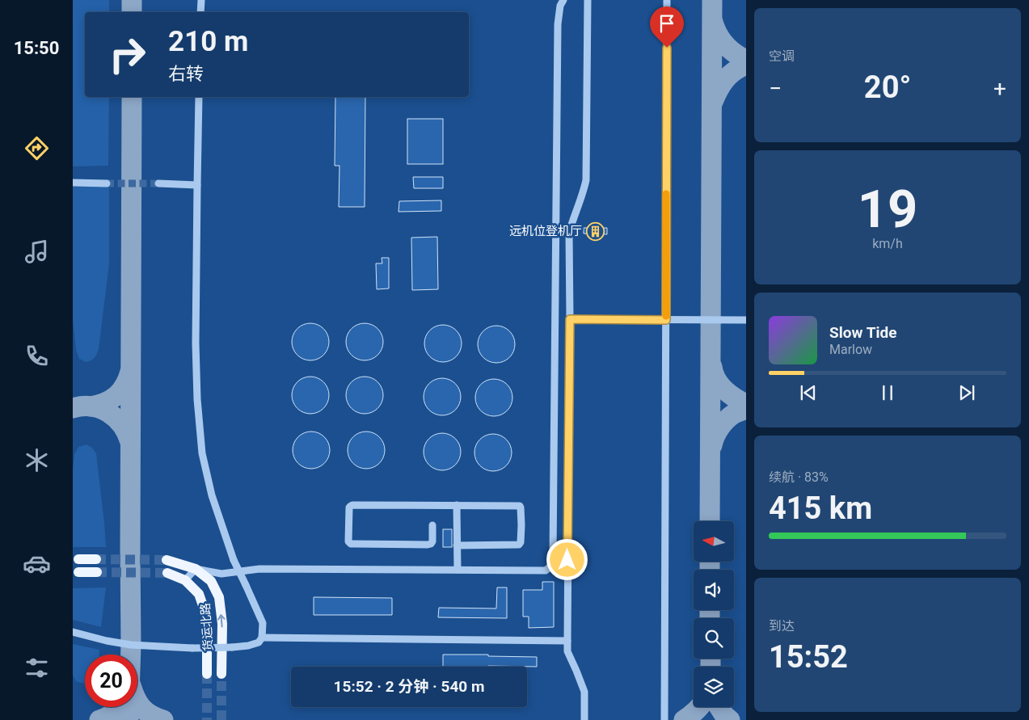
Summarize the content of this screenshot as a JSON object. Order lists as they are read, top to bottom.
{
  "streets": {
    "main road": ["货运北路"]
  },
  "places": {
    "building": ["远机位登机厅"]
  },
  "north": "left",
  "page": {
    "tabs": "15:50",
    "tile": [
      "空调",
      ["19", "km/h"],
      ["续航 · 83%", "415 km"],
      ["到达", "15:52"]
    ],
    "turn": ["210 m", "右转"],
    "heat": ["−", "20°", "+"],
    "song": ["Slow Tide", "Marlow"],
    "limit": "20",
    "trip": "15:52 · 2 分钟 · 540 m"
  }
}
